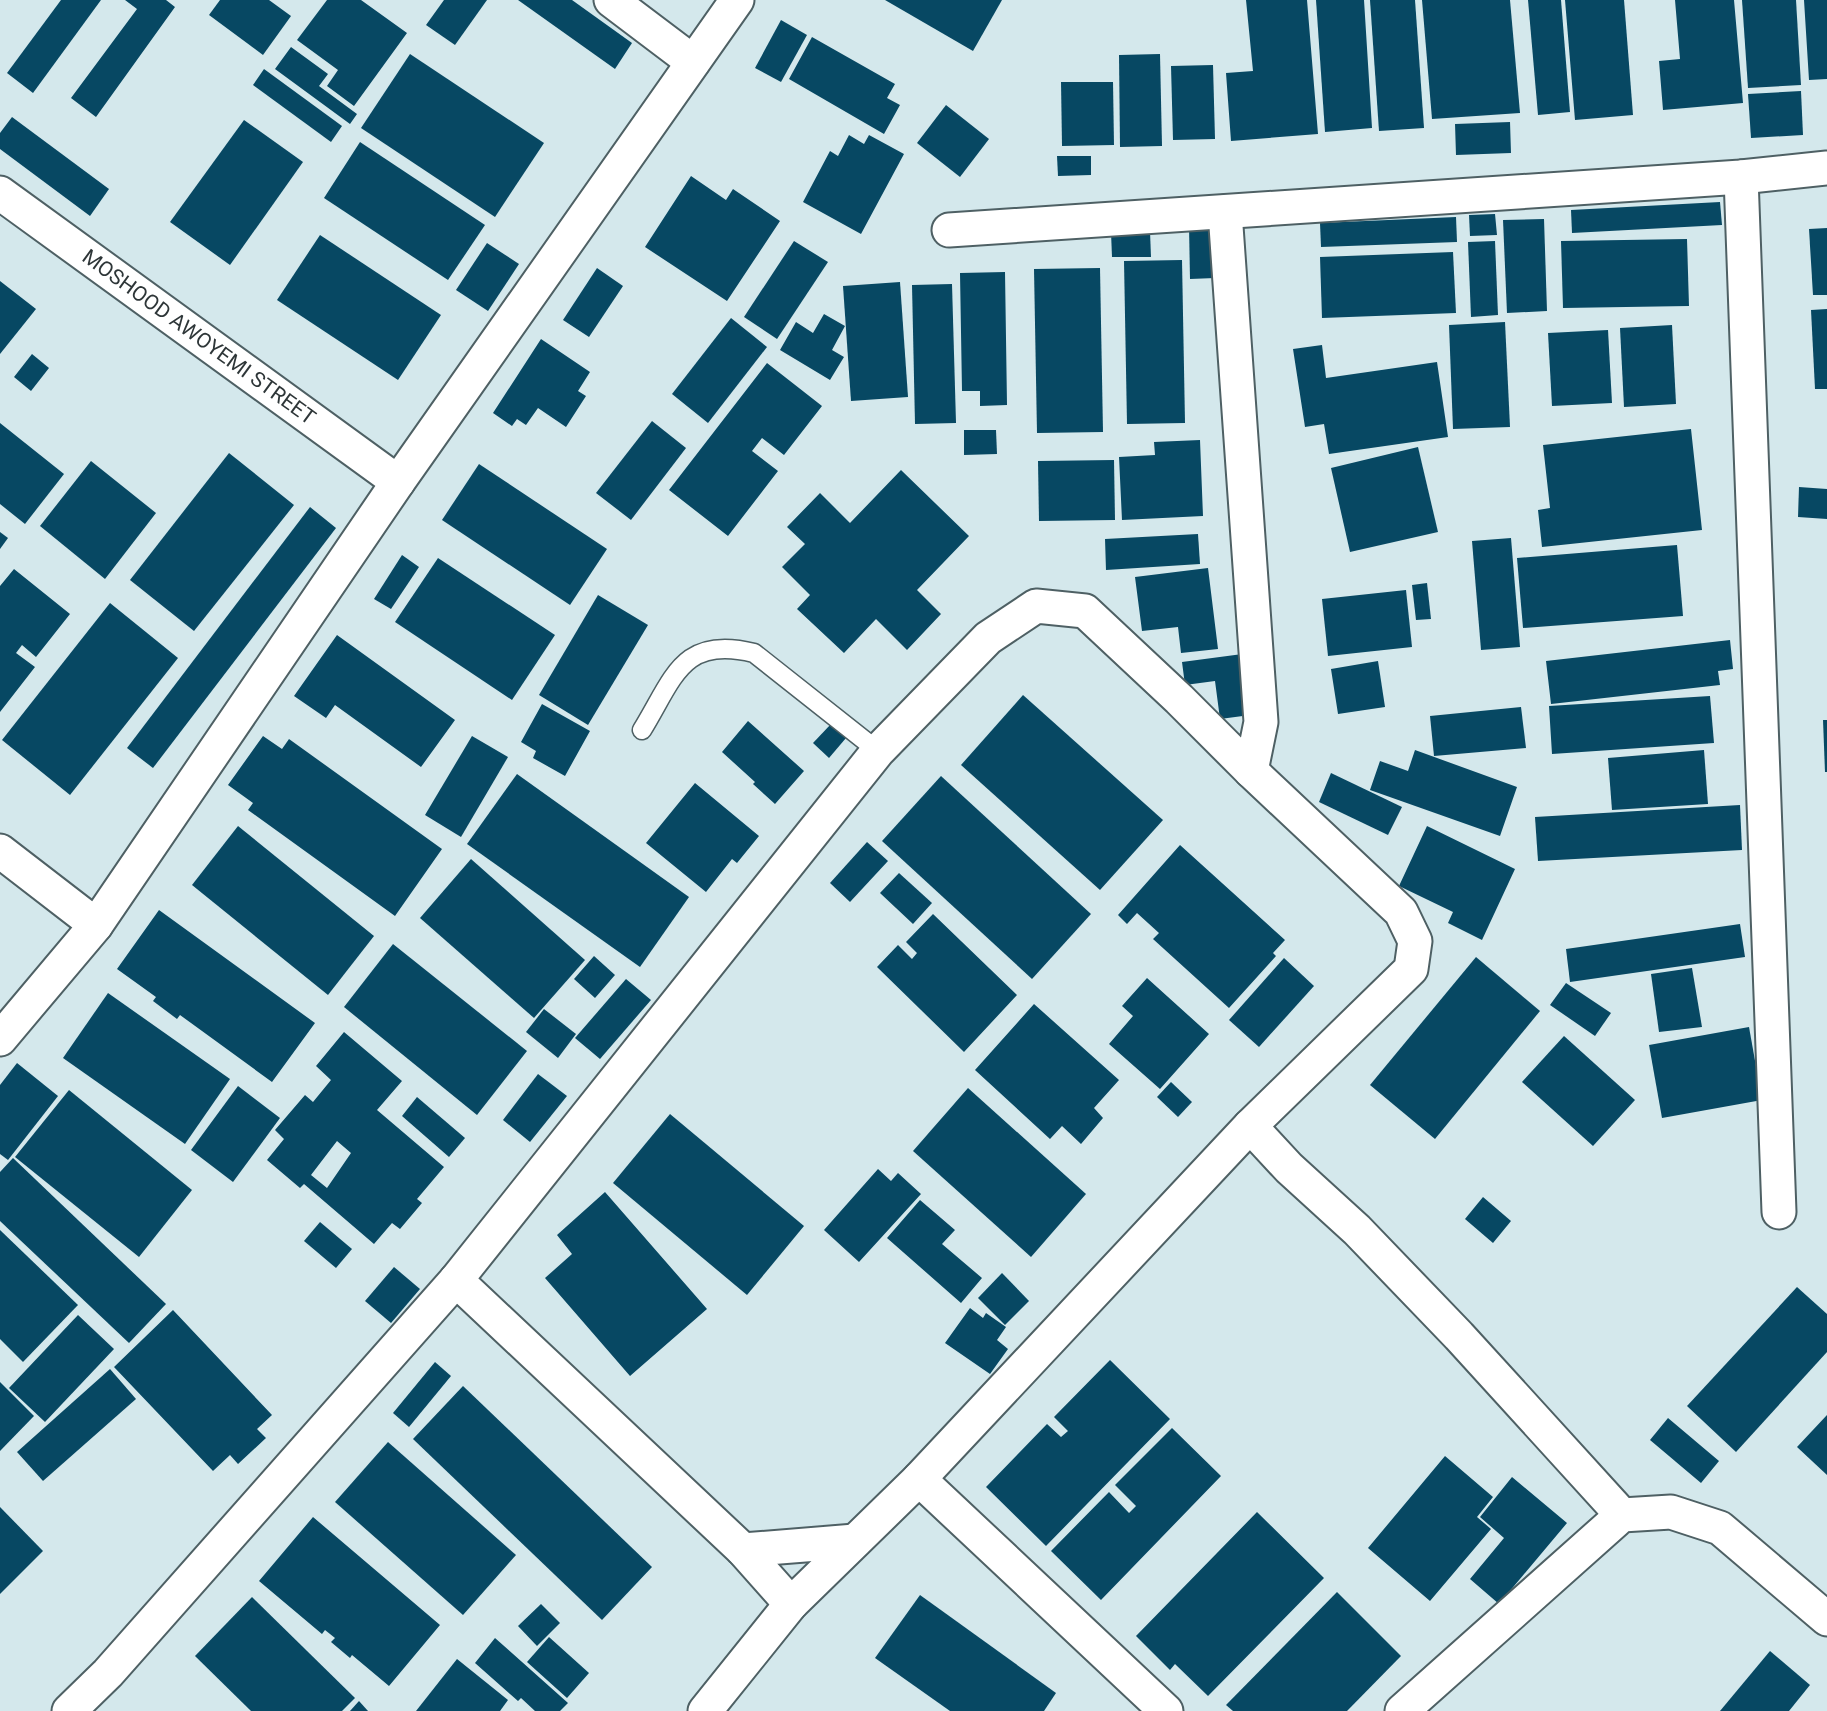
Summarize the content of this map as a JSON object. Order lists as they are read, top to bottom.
{
  "streets": {
    "street": ["MOSHOOD AWOYEMI STREET"]
  }
}
